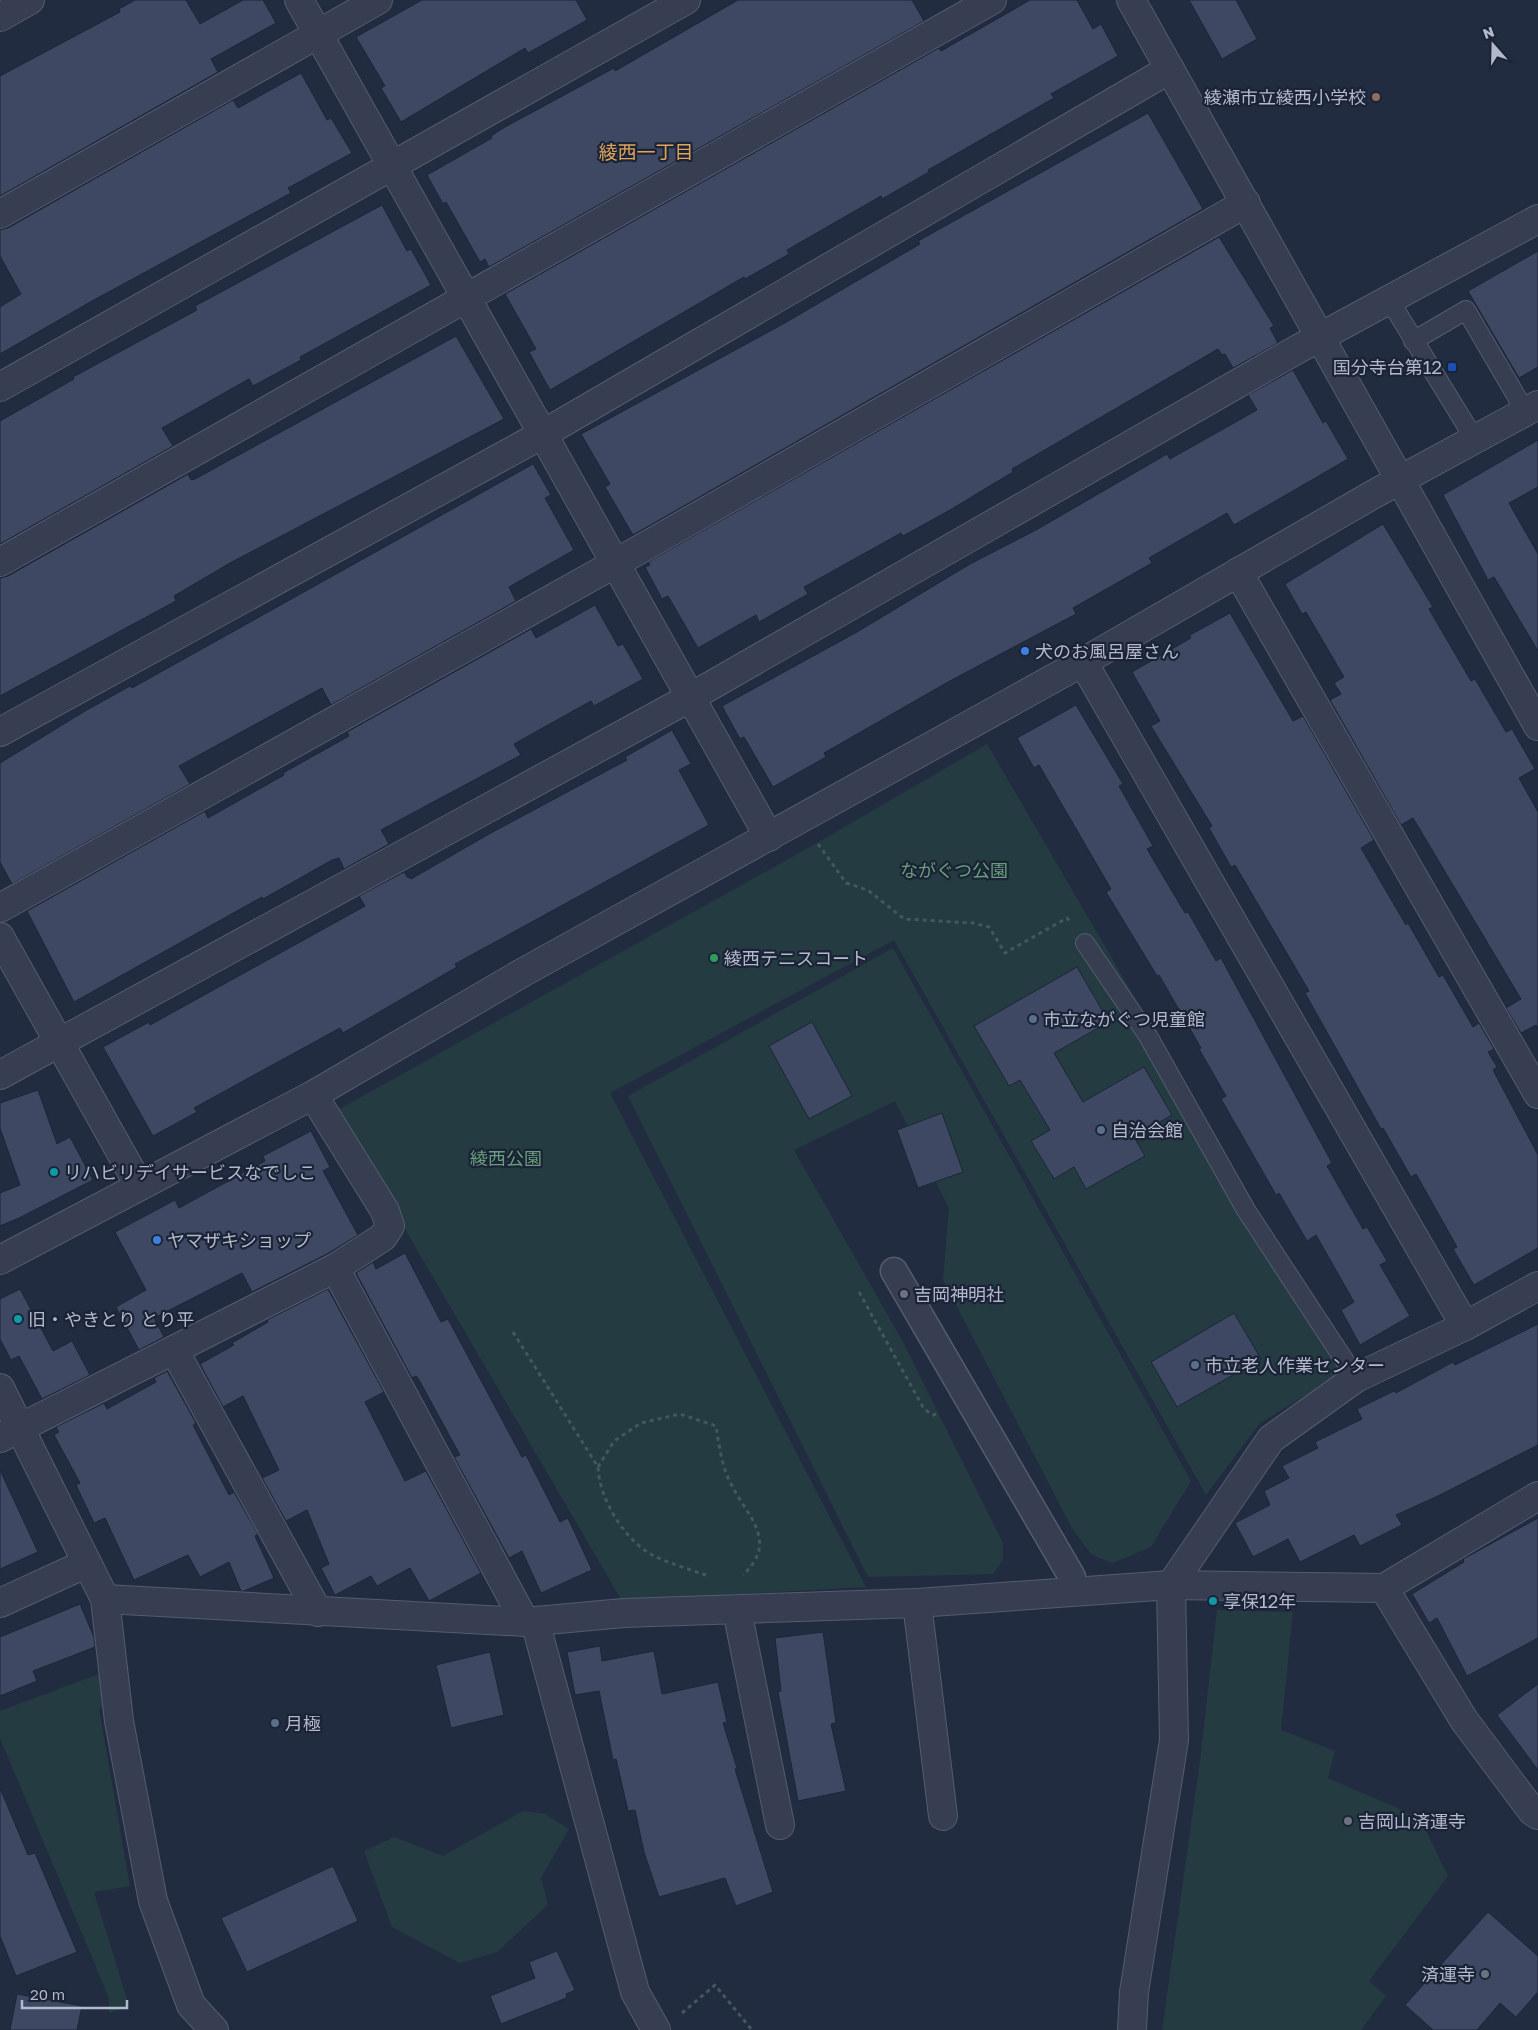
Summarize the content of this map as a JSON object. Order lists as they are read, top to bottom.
{
  "districts": ["綾西一丁目"],
  "parks": ["ながぐつ公園", "綾西公園"],
  "places": {
    "other": [
      "綾瀬市立綾西小学校",
      "犬のお風呂屋さん",
      "綾西テニスコート",
      "市立ながぐつ児童館",
      "自治会館",
      "リハビリデイサービスなでしこ",
      "ヤマザキショップ",
      "吉岡神明社",
      "旧・やきとり とり平",
      "市立老人作業センター",
      "享保12年",
      "月極",
      "吉岡山済運寺",
      "済運寺"
    ],
    "transit": ["国分寺台第12"]
  },
  "scale_bar": "20 m",
  "north": "top"
}
